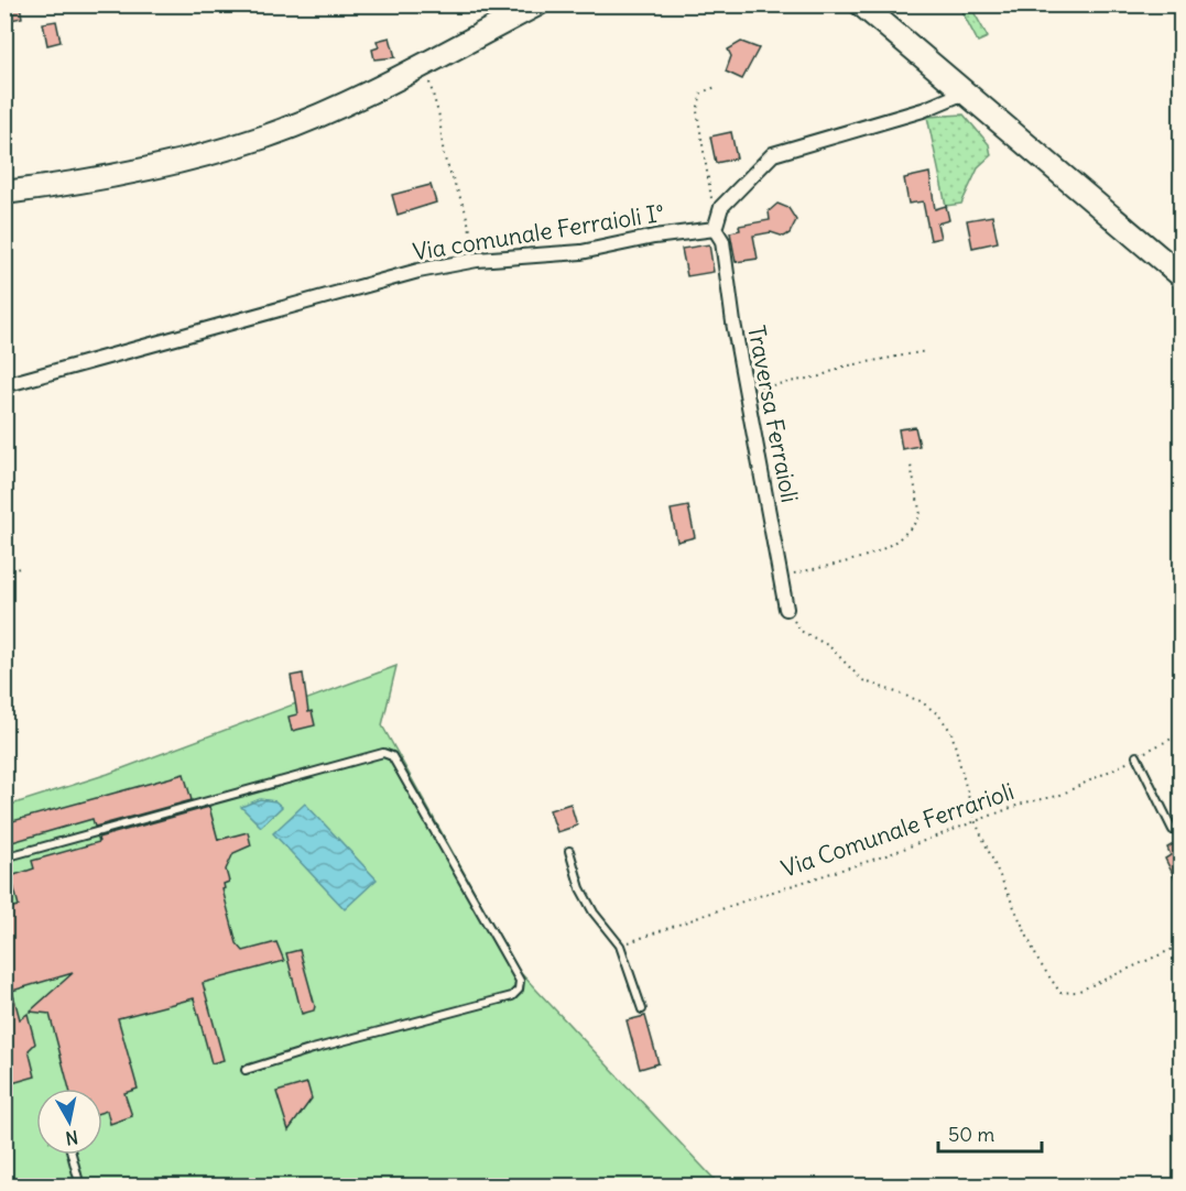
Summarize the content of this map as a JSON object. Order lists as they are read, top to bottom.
{
  "streets": {
    "street": ["Via comunale Ferraioli I°", "Traversa Ferraioli"],
    "path": ["Via Comunale Ferrarioli"]
  },
  "crossings": [
    ["Via comunale Ferraioli I°", "Traversa Ferraioli"]
  ],
  "scale_bar": "50 m",
  "north": "bottom"
}
